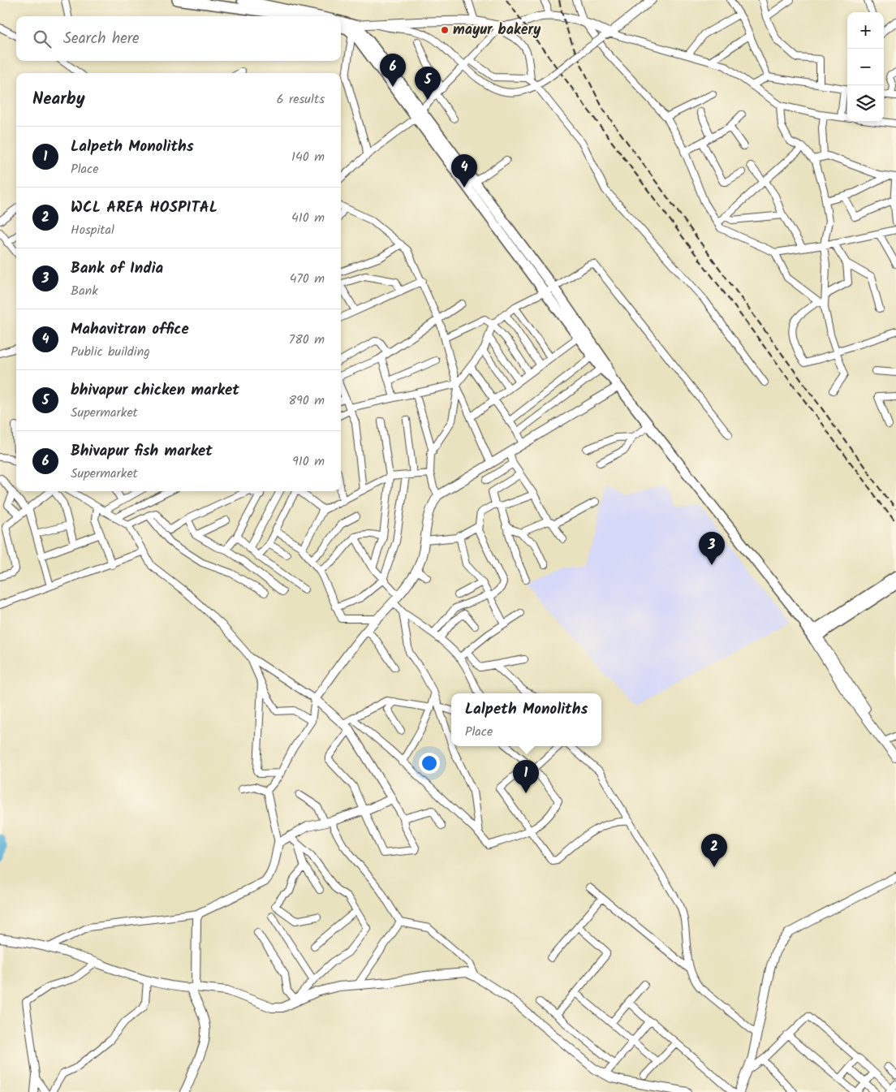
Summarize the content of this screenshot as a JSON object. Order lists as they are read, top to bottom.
{
  "places": ["mayur bakery"],
  "page": {
    "map_buttons": ["+", "−"],
    "search": "Search here",
    "pins": [
      "6",
      "5",
      "4",
      "3",
      "1",
      "2"
    ],
    "heading": ["Nearby", "6 results"],
    "list": [
      {
        "mark": "1",
        "name": "Lalpeth Monoliths",
        "note": "Place",
        "value": "140 m"
      },
      {
        "mark": "2",
        "name": "WCL AREA HOSPITAL",
        "note": "Hospital",
        "value": "410 m"
      },
      {
        "mark": "3",
        "name": "Bank of India",
        "note": "Bank",
        "value": "470 m"
      },
      {
        "mark": "4",
        "name": "Mahavitran office",
        "note": "Public building",
        "value": "780 m"
      },
      {
        "mark": "5",
        "name": "bhivapur chicken market",
        "note": "Supermarket",
        "value": "890 m"
      },
      {
        "mark": "6",
        "name": "Bhivapur fish market",
        "note": "Supermarket",
        "value": "910 m"
      }
    ],
    "popup": ["Lalpeth Monoliths", "Place"]
  }
}
